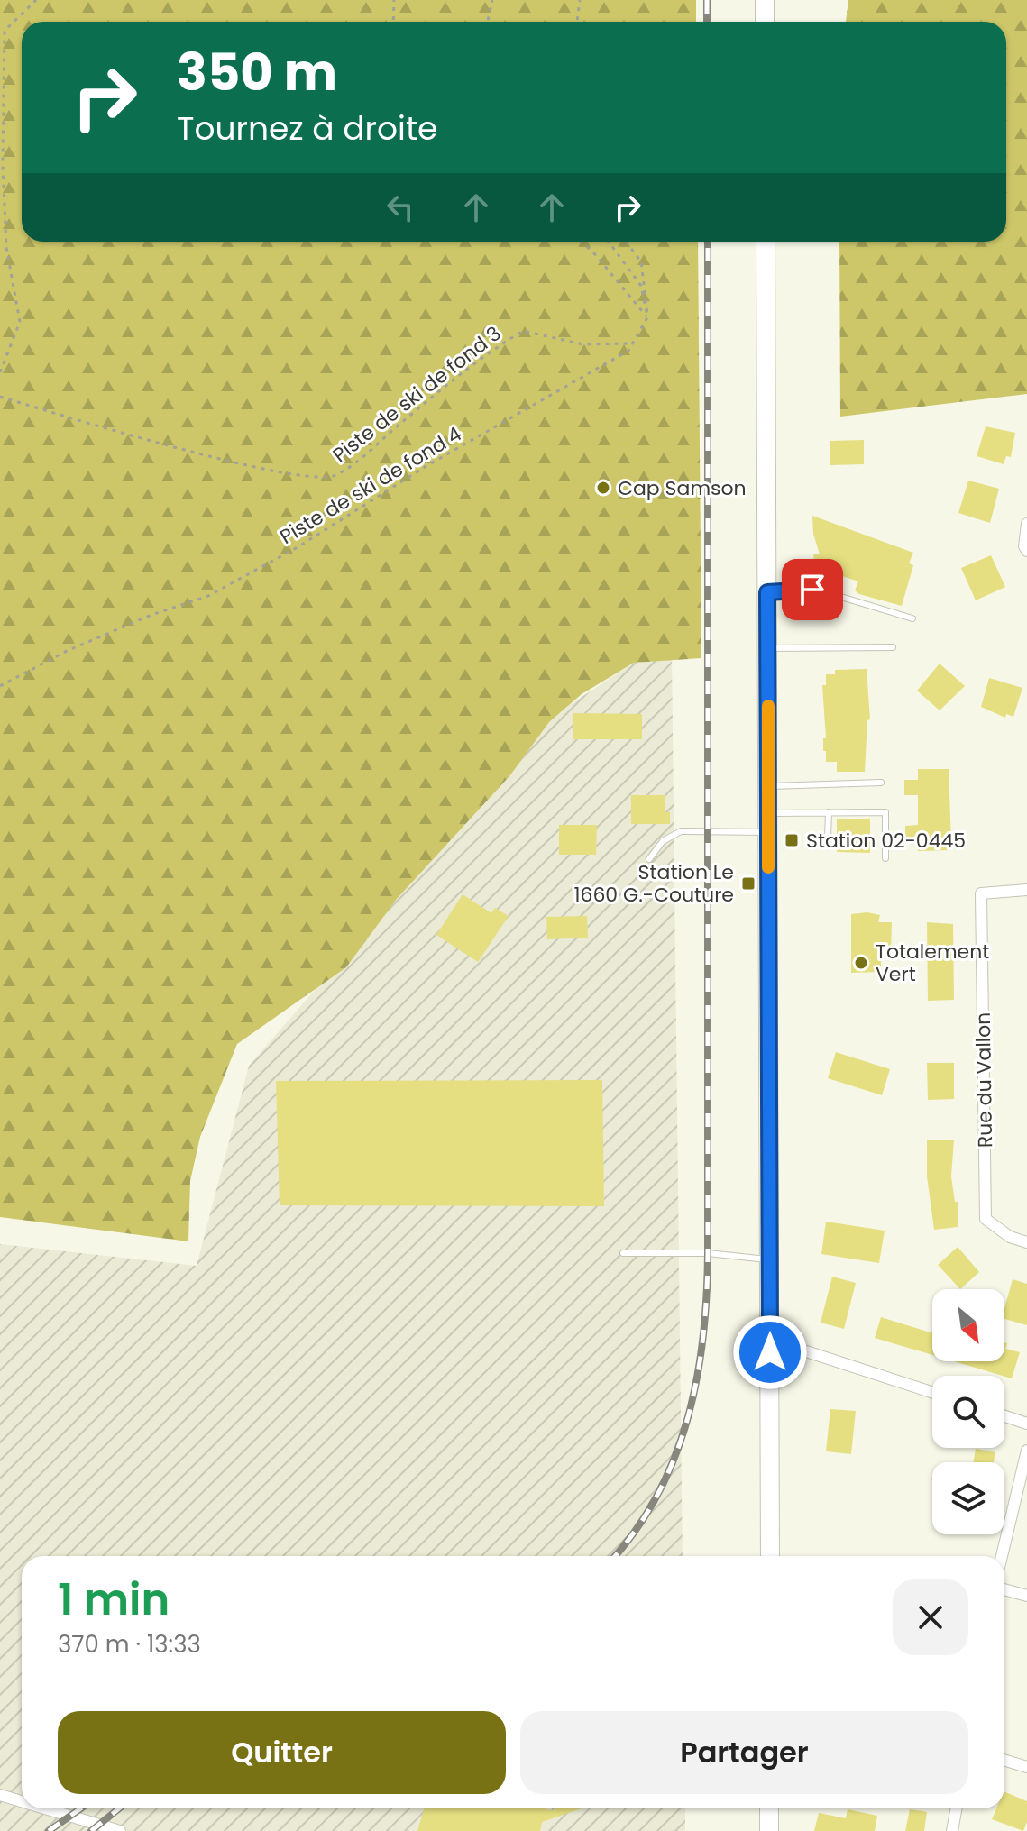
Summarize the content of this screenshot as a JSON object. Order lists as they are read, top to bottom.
{
  "streets": {
    "street": ["Rue du Vallon"],
    "path": ["Piste de ski de fond 3", "Piste de ski de fond 4"]
  },
  "crossings": [
    ["Piste de ski de fond 3", "Piste de ski de fond 4"]
  ],
  "places": {
    "other": ["Cap Samson", "Totalement Vert"],
    "transit": ["Station 02-0445", "Station Le 1660 G.-Couture"]
  },
  "north": "bottom right",
  "page": {
    "turn": ["350 m", "Tournez à droite"],
    "heading": ["1 min", "370 m · 13:33"],
    "buttons": ["Quitter", "Partager"]
  }
}
